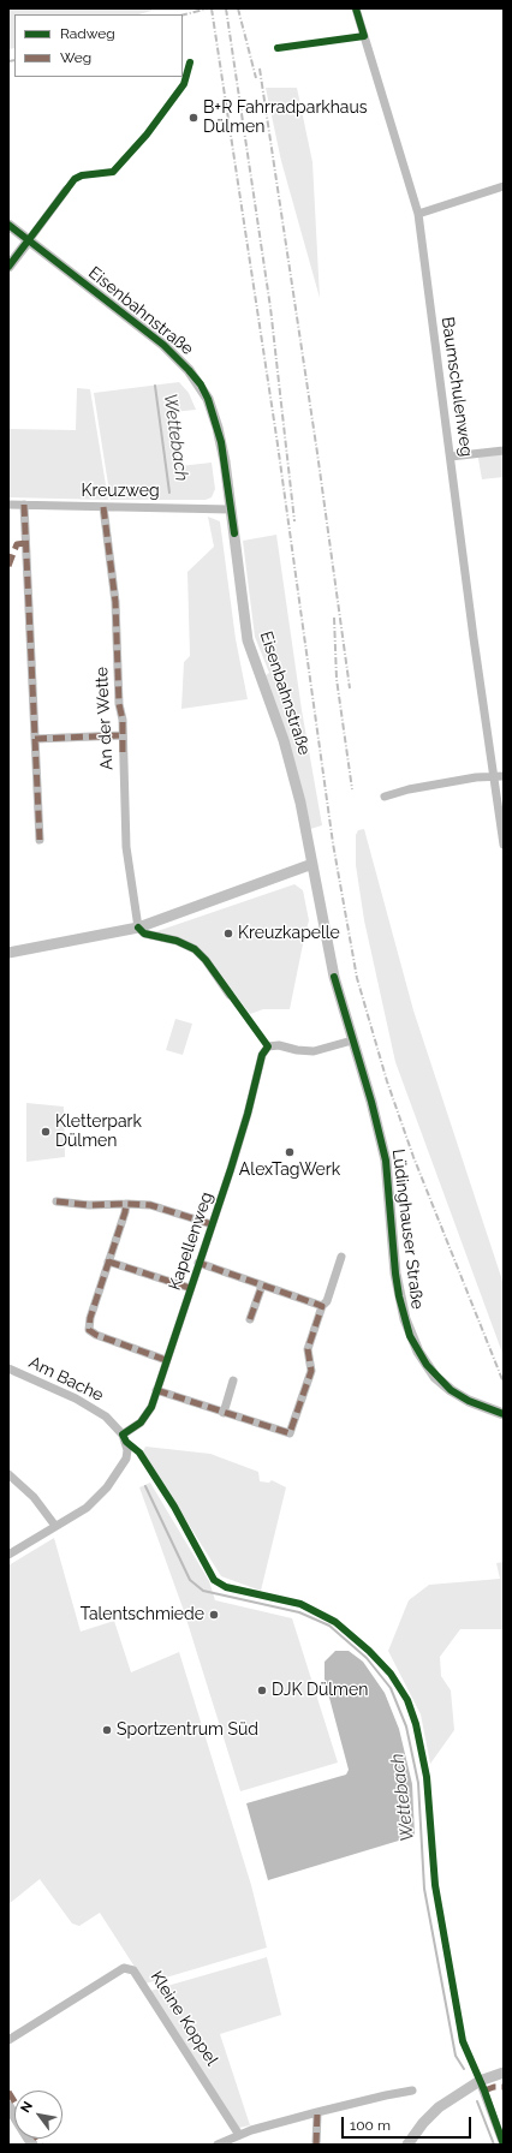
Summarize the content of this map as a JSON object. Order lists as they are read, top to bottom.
{
  "streets": {
    "street": [
      "Eisenbahnstraße",
      "Baumschulenweg",
      "Kreuzweg",
      "An der Wette",
      "Lüdinghauser Straße",
      "Kapellenweg",
      "Am Bache",
      "Kleine Koppel"
    ]
  },
  "crossings": [
    ["Eisenbahnstraße", "Kreuzweg"],
    ["Eisenbahnstraße", "Lüdinghauser Straße"],
    ["Kreuzweg", "An der Wette"],
    ["Lüdinghauser Straße", "Kapellenweg"],
    ["Kapellenweg", "Am Bache"]
  ],
  "water": ["Wettebach"],
  "places": [
    "B+R Fahrradparkhaus Dülmen",
    "Kreuzkapelle",
    "Kletterpark Dülmen",
    "AlexTagWerk",
    "Talentschmiede",
    "DJK Dülmen",
    "Sportzentrum Süd"
  ],
  "legend": ["Radweg", "Weg"],
  "scale_bar": "100 m",
  "north": "top left"
}
